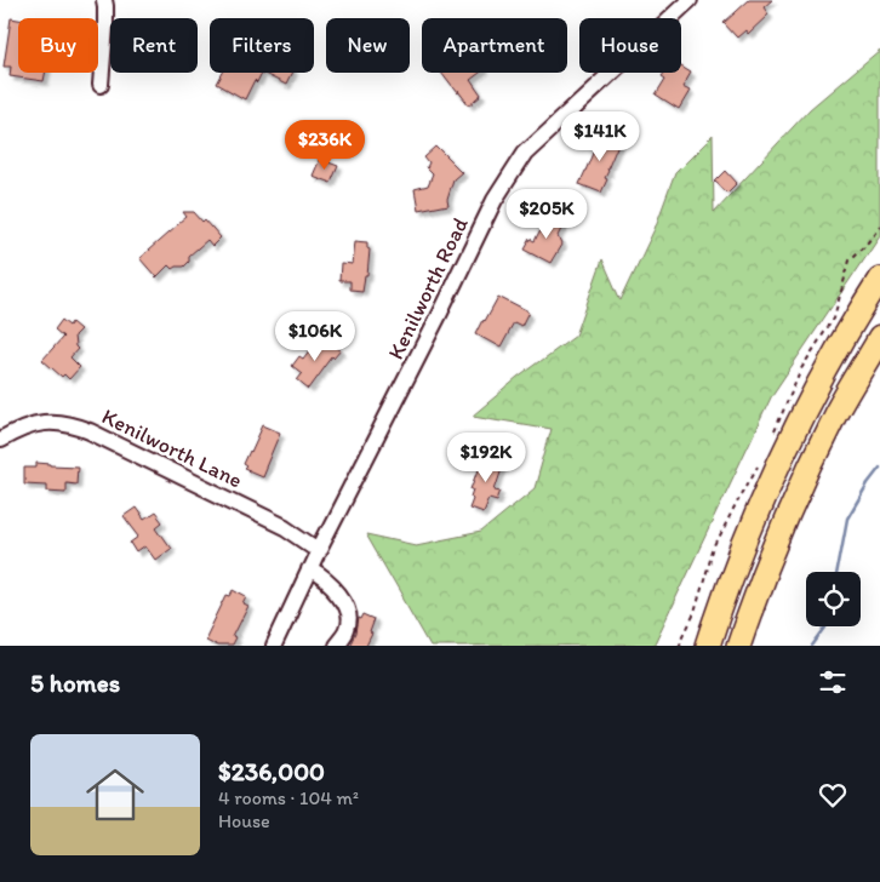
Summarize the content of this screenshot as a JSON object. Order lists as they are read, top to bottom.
{
  "streets": {
    "street": ["Kenilworth Road", "Kenilworth Lane"]
  },
  "crossings": [
    ["Kenilworth Road", "Kenilworth Lane"]
  ],
  "page": {
    "chip": [
      "Buy",
      "Rent",
      "Filters",
      "New",
      "Apartment",
      "House"
    ],
    "price": [
      "$141K",
      "$236K",
      "$205K",
      "$106K",
      "$192K"
    ],
    "heading": "5 homes",
    "list": [
      {
        "name": "$236,000",
        "note": "4 rooms · 104 m² · House"
      }
    ]
  }
}
